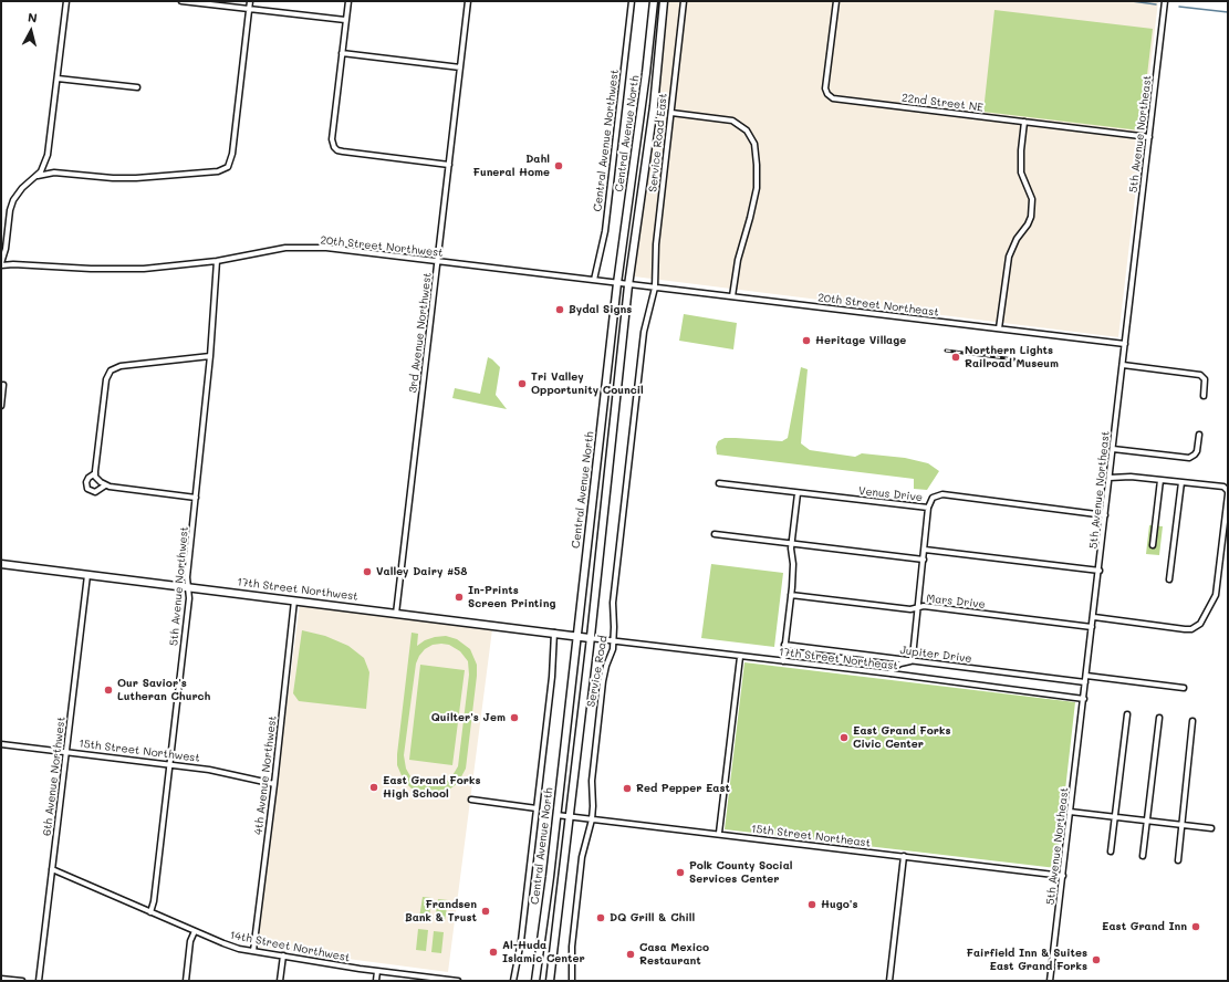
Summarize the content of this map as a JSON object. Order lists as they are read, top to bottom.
{
  "streets": {
    "main road": ["Central Avenue North", "17th Street Northwest"],
    "street": [
      "22nd Street NE",
      "5th Avenue Northeast",
      "Central Avenue Northwest",
      "Service Road East",
      "20th Street Northwest",
      "20th Street Northeast",
      "3rd Avenue Northwest",
      "Venus Drive",
      "5th Avenue Northwest",
      "Mars Drive",
      "Jupiter Drive",
      "17th Street Northeast",
      "Service Road",
      "15th Street Northwest",
      "4th Avenue Northwest",
      "6th Avenue Northwest",
      "15th Street Northeast",
      "14th Street Northwest"
    ]
  },
  "crossings": [
    ["22nd Street NE", "5th Avenue Northeast"],
    ["Central Avenue North", "20th Street Northwest"],
    ["Central Avenue North", "20th Street Northeast"],
    ["Central Avenue North", "17th Street Northwest"],
    ["Central Avenue North", "17th Street Northeast"],
    ["Central Avenue North", "15th Street Northeast"],
    ["5th Avenue Northeast", "20th Street Northeast"],
    ["5th Avenue Northeast", "Venus Drive"],
    ["5th Avenue Northeast", "Mars Drive"],
    ["5th Avenue Northeast", "Jupiter Drive"],
    ["5th Avenue Northeast", "17th Street Northeast"],
    ["5th Avenue Northeast", "15th Street Northeast"],
    ["Central Avenue Northwest", "20th Street Northwest"],
    ["Service Road East", "20th Street Northeast"],
    ["Service Road East", "Service Road"],
    ["20th Street Northwest", "20th Street Northeast"],
    ["20th Street Northwest", "3rd Avenue Northwest"],
    ["20th Street Northwest", "5th Avenue Northwest"],
    ["20th Street Northeast", "Service Road"],
    ["3rd Avenue Northwest", "17th Street Northwest"],
    ["5th Avenue Northwest", "17th Street Northwest"],
    ["5th Avenue Northwest", "15th Street Northwest"],
    ["5th Avenue Northwest", "14th Street Northwest"],
    ["17th Street Northwest", "17th Street Northeast"],
    ["17th Street Northwest", "4th Avenue Northwest"],
    ["17th Street Northwest", "6th Avenue Northwest"],
    ["17th Street Northeast", "Service Road"],
    ["Service Road", "15th Street Northeast"],
    ["15th Street Northwest", "4th Avenue Northwest"],
    ["15th Street Northwest", "6th Avenue Northwest"],
    ["4th Avenue Northwest", "14th Street Northwest"],
    ["6th Avenue Northwest", "14th Street Northwest"]
  ],
  "places": [
    "Dahl Funeral Home",
    "Bydal Signs",
    "Heritage Village",
    "Northern Lights Railroad Museum",
    "Tri Valley Opportunity Council",
    "Valley Dairy #58",
    "In-Prints Screen Printing",
    "Our Savior's Lutheran Church",
    "Quilter's Jem",
    "East Grand Forks Civic Center",
    "East Grand Forks High School",
    "Red Pepper East",
    "Polk County Social Services Center",
    "Hugo's",
    "Frandsen Bank & Trust",
    "DQ Grill & Chill",
    "East Grand Inn",
    "Al-Huda Islamic Center",
    "Casa Mexico Restaurant",
    "Fairfield Inn & Suites East Grand Forks"
  ],
  "north": "top"
}
